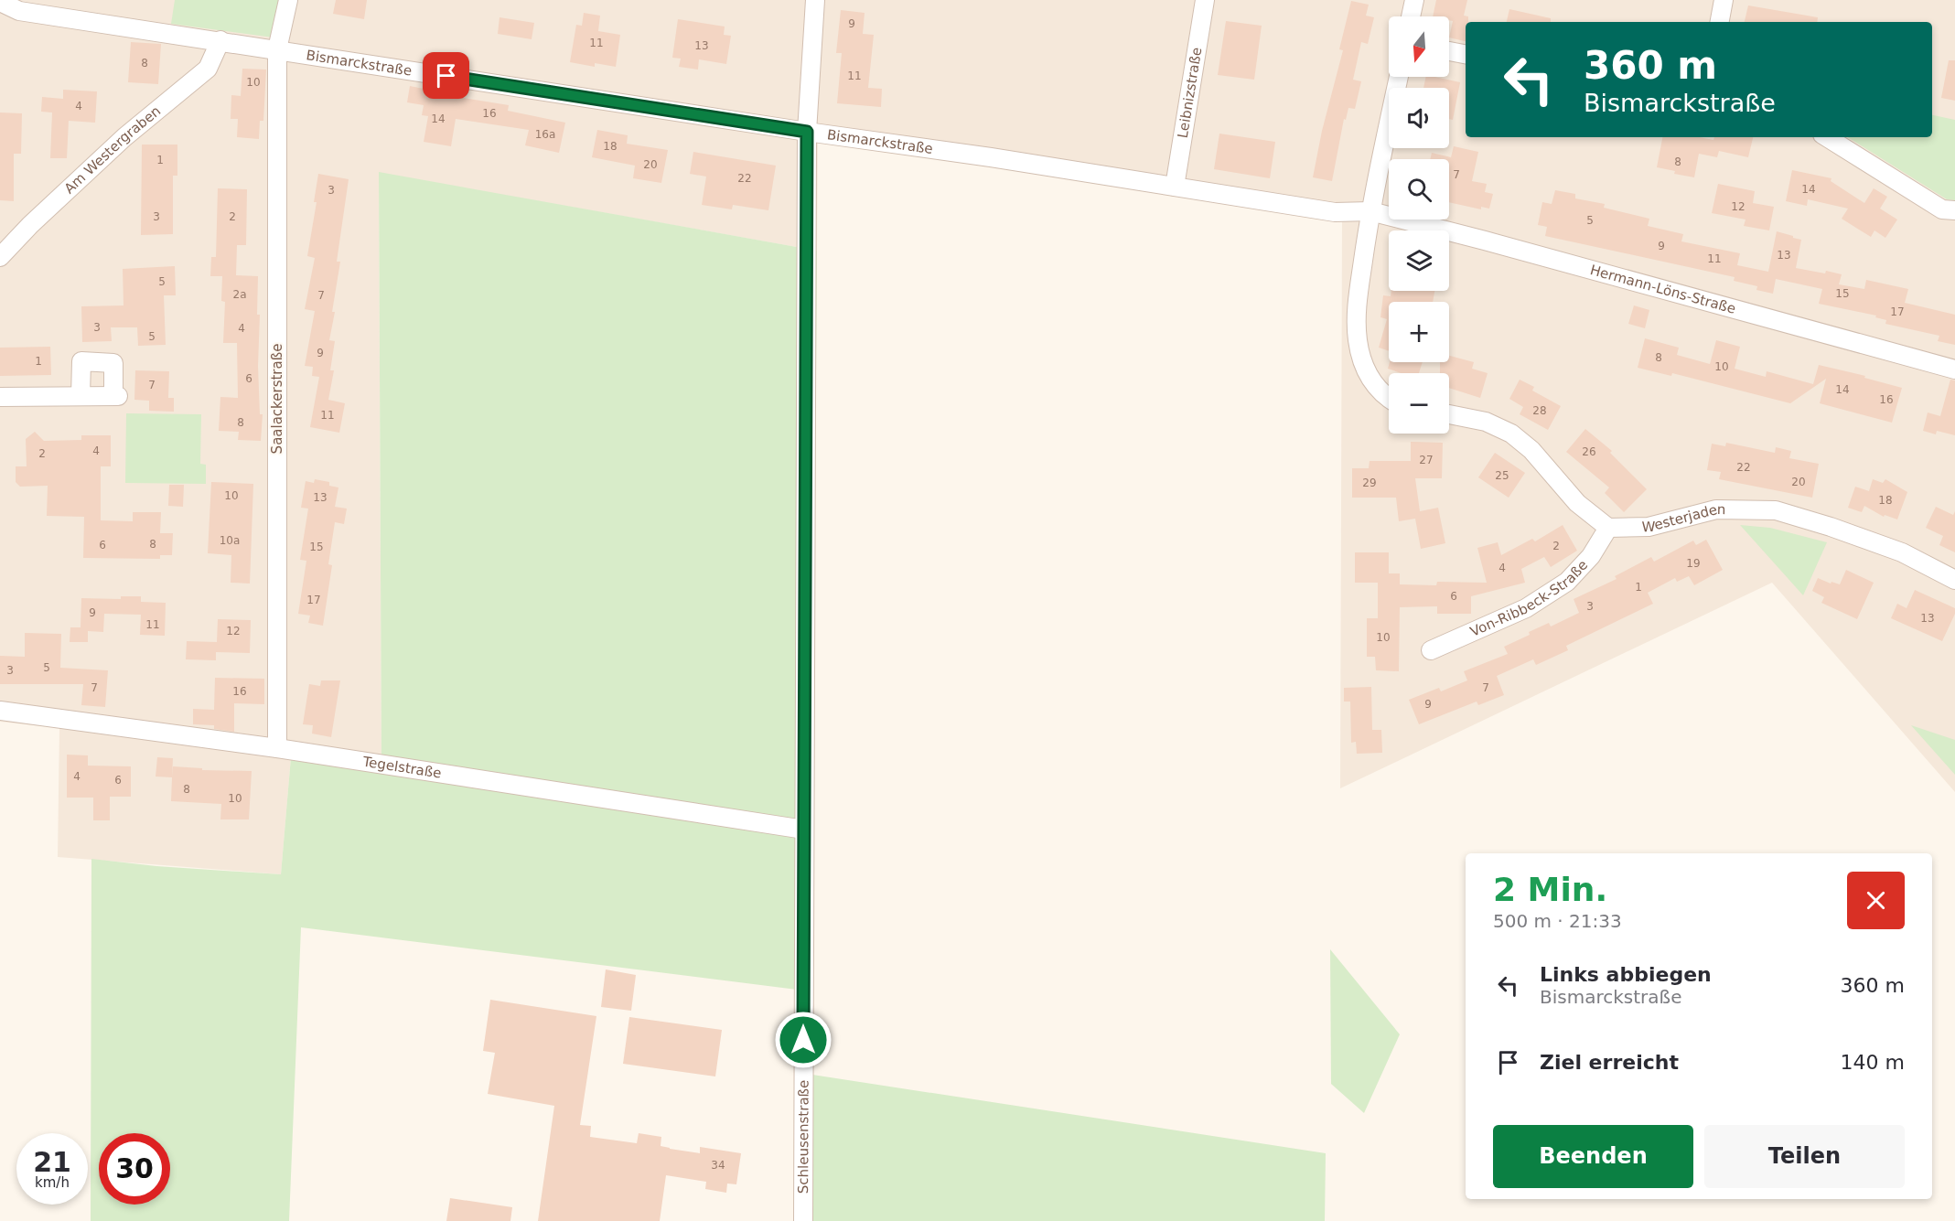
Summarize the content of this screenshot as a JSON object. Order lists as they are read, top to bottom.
{
  "streets": {
    "street": [
      "Bismarckstraße",
      "Leibnizstraße",
      "Am Westergraben",
      "Hermann-Löns-Straße",
      "Saalackerstraße",
      "Westerjaden",
      "Von-Ribbeck-Straße",
      "Tegelstraße",
      "Schleusenstraße"
    ]
  },
  "crossings": [
    ["Bismarckstraße", "Leibnizstraße"],
    ["Bismarckstraße", "Am Westergraben"],
    ["Bismarckstraße", "Hermann-Löns-Straße"],
    ["Bismarckstraße", "Saalackerstraße"],
    ["Bismarckstraße", "Schleusenstraße"],
    ["Saalackerstraße", "Tegelstraße"],
    ["Westerjaden", "Von-Ribbeck-Straße"],
    ["Tegelstraße", "Schleusenstraße"]
  ],
  "house_numbers": [
    "9",
    "11",
    "13",
    "8",
    "11",
    "10",
    "4",
    "16",
    "14",
    "16a",
    "18",
    "1",
    "8",
    "20",
    "7",
    "22",
    "14",
    "3",
    "12",
    "3",
    "2",
    "5",
    "9",
    "13",
    "11",
    "5",
    "15",
    "2a",
    "7",
    "17",
    "3",
    "4",
    "5",
    "9",
    "8",
    "1",
    "10",
    "6",
    "7",
    "14",
    "16",
    "28",
    "11",
    "8",
    "4",
    "26",
    "2",
    "27",
    "22",
    "25",
    "20",
    "29",
    "10",
    "13",
    "18",
    "10a",
    "8",
    "6",
    "2",
    "15",
    "19",
    "4",
    "1",
    "6",
    "17",
    "3",
    "9",
    "13",
    "11",
    "12",
    "10",
    "5",
    "3",
    "7",
    "7",
    "16",
    "9",
    "4",
    "6",
    "8",
    "10",
    "34"
  ],
  "north": "bottom",
  "page": {
    "map_buttons": ["+", "−"],
    "turn": ["360 m", "Bismarckstraße"],
    "heading": ["2 Min.", "500 m · 21:33"],
    "list": [
      {
        "name": "Links abbiegen",
        "note": "Bismarckstraße",
        "value": "360 m"
      },
      {
        "name": "Ziel erreicht",
        "value": "140 m"
      }
    ],
    "buttons": ["Beenden", "Teilen"],
    "speed": "21 km/h",
    "limit": "30"
  }
}
